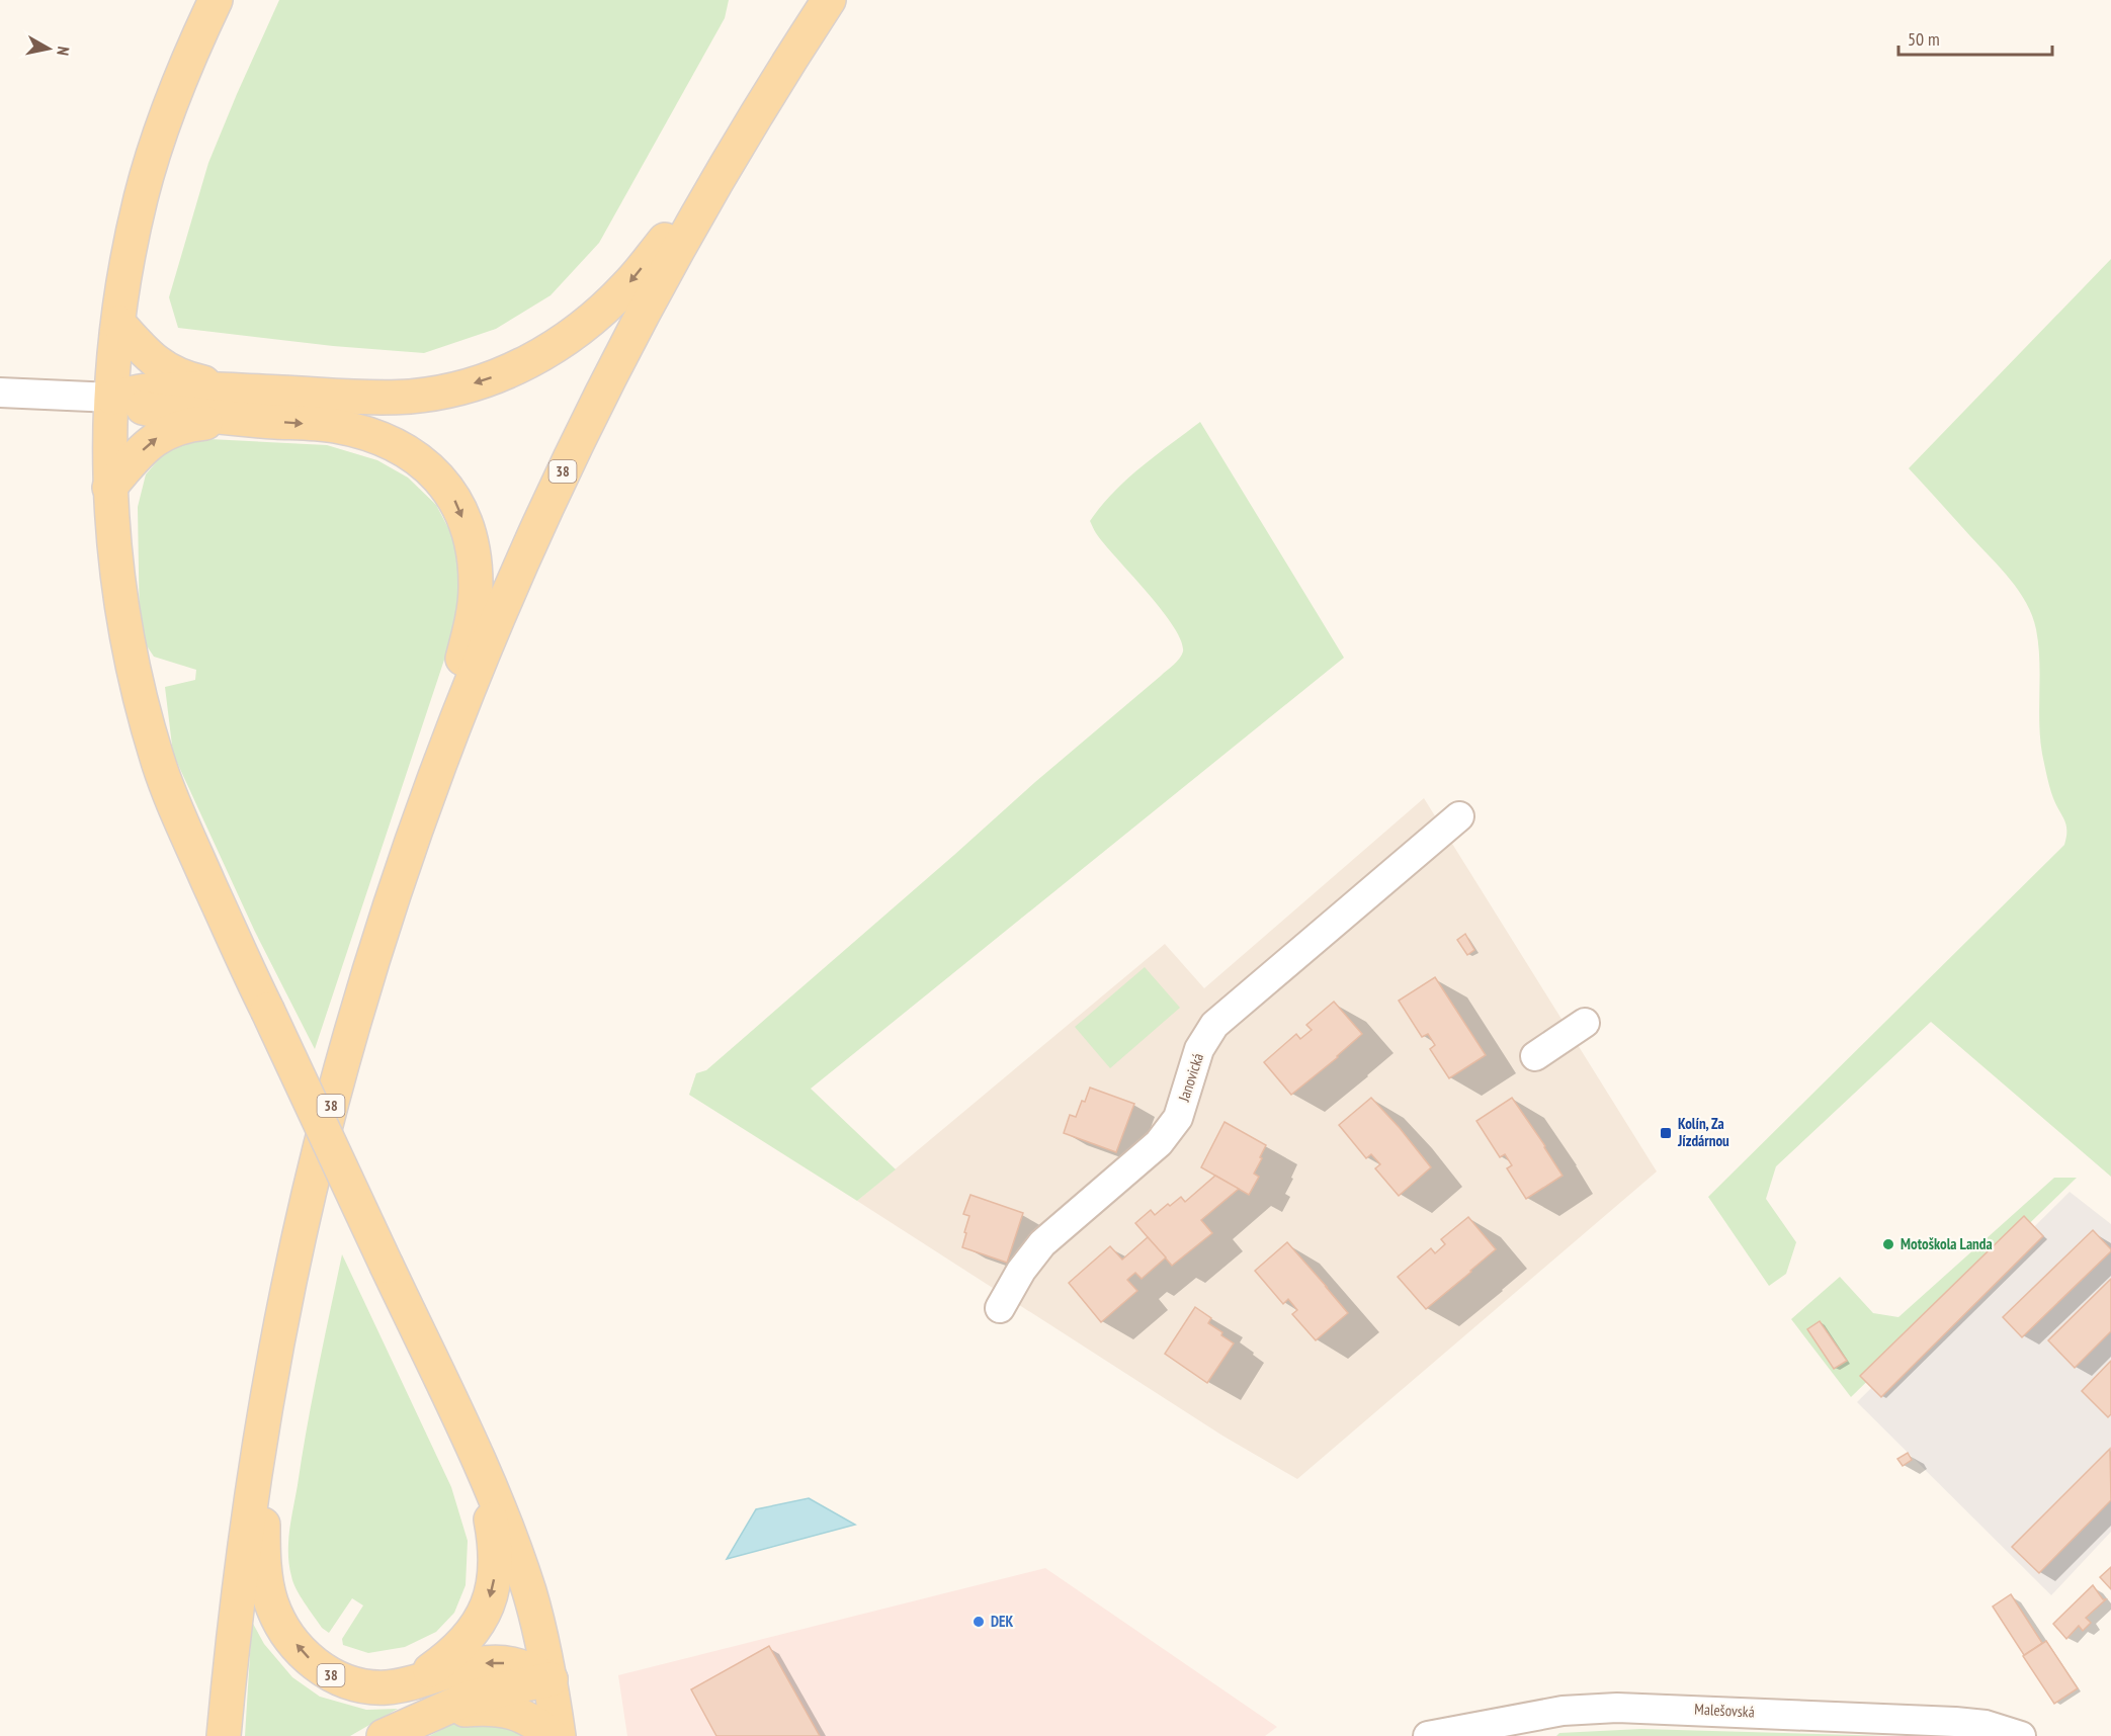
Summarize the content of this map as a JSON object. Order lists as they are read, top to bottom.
{
  "streets": {
    "main road": ["38"],
    "street": ["Janovická", "Malešovská"]
  },
  "places": {
    "transit": ["Kolín, Za Jízdárnou"],
    "other": ["Motoškola Landa", "DEK"]
  },
  "scale_bar": "50 m",
  "north": "right"
}
